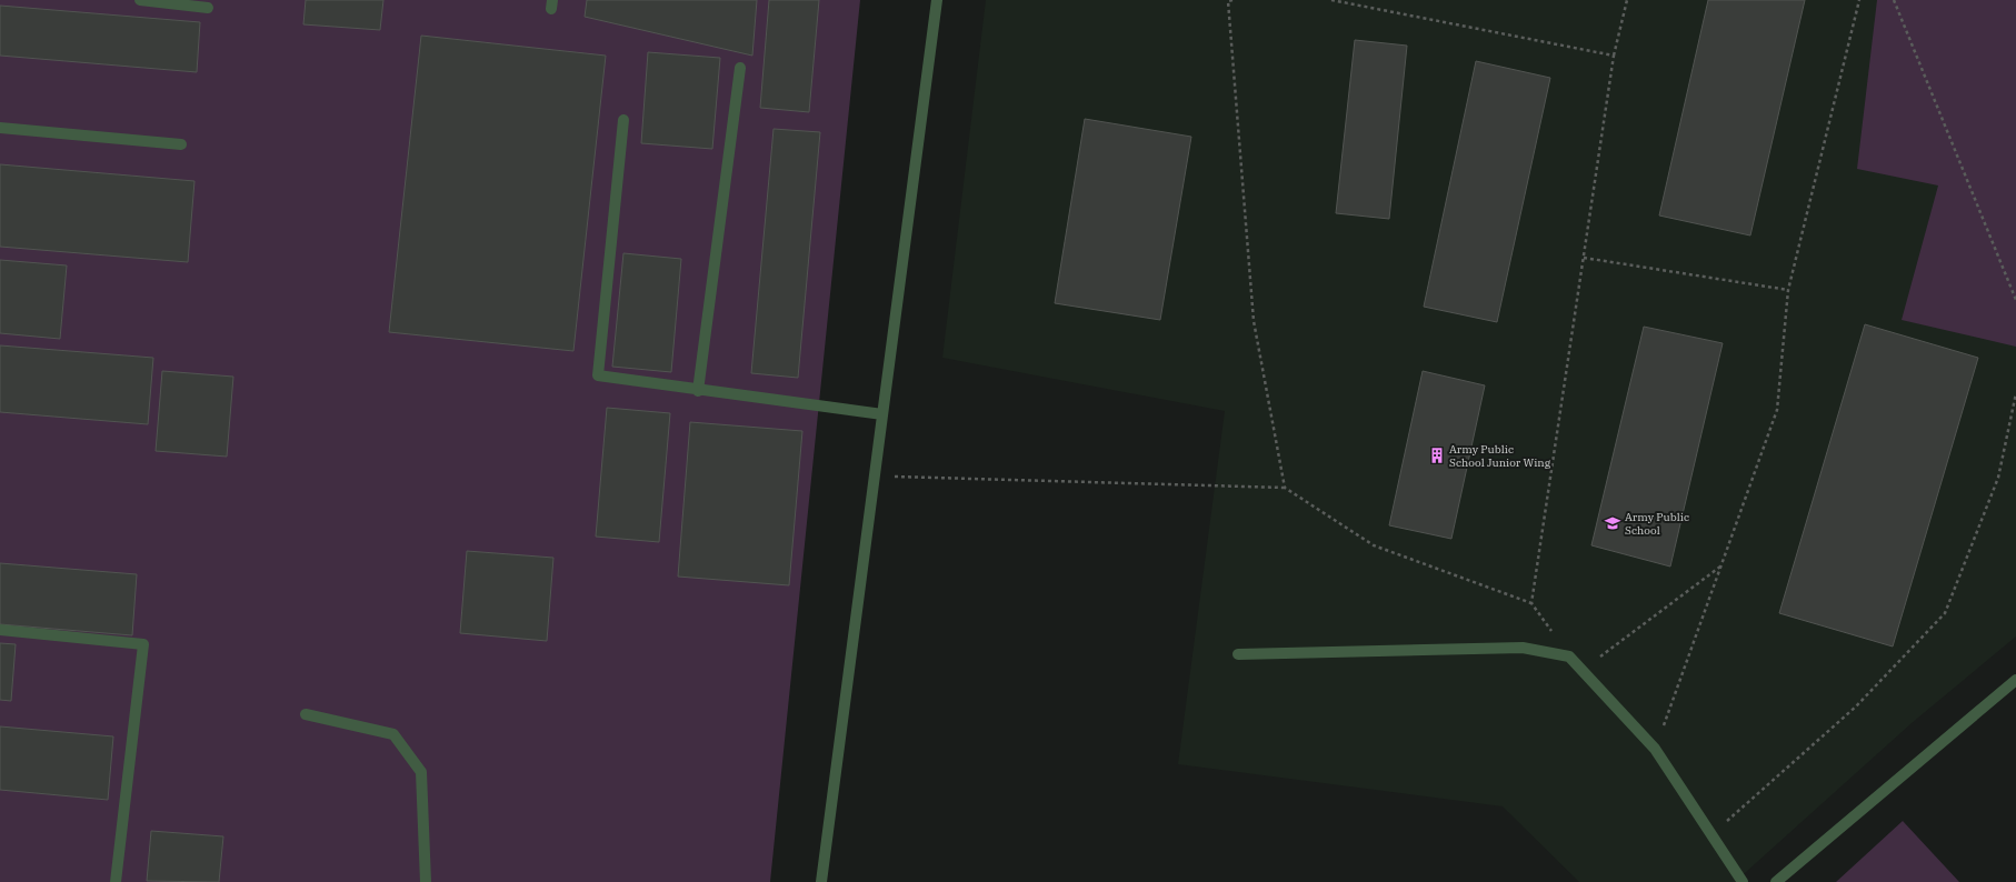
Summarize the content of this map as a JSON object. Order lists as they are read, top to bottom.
{
  "places": {
    "building": ["Army Public School Junior Wing"],
    "school or university": ["Army Public School"]
  }
}
